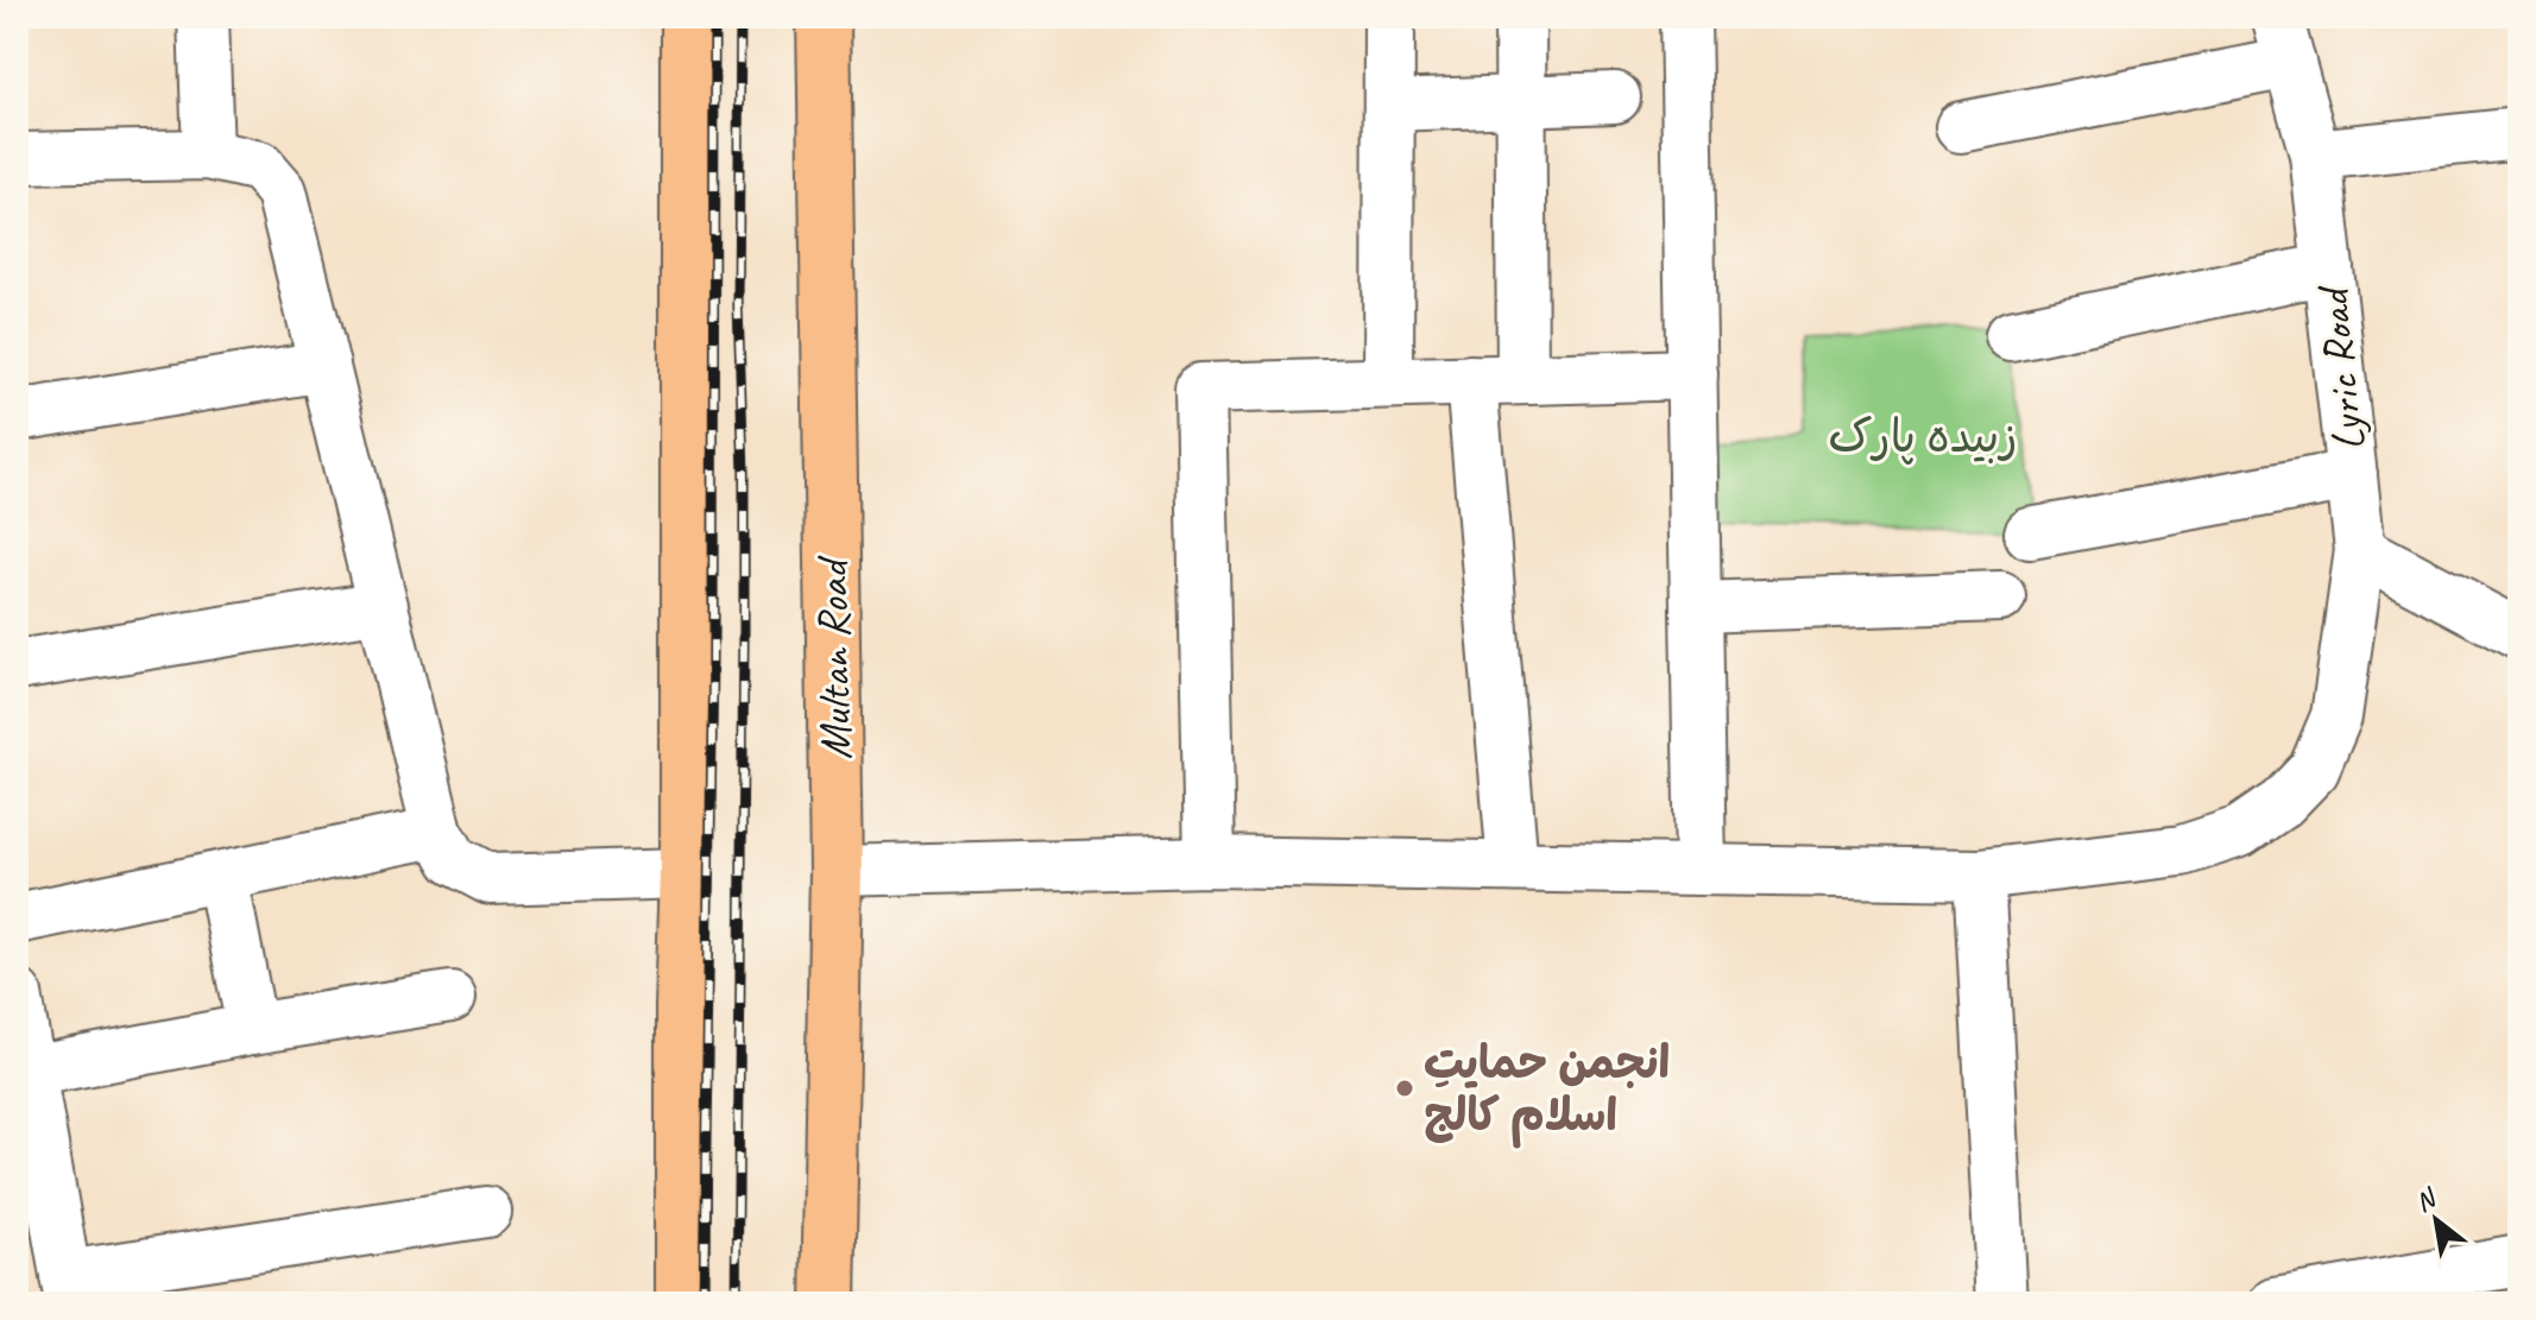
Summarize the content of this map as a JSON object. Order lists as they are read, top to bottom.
{
  "streets": {
    "main road": ["Multan Road"],
    "street": ["Lyric Road"]
  },
  "crossings": [
    ["Lyric Road", "Multan Road"]
  ],
  "parks": ["زبیدہ پارک"],
  "places": ["انجمن حمایتِ اسلام کالج"],
  "north": "top left"
}
